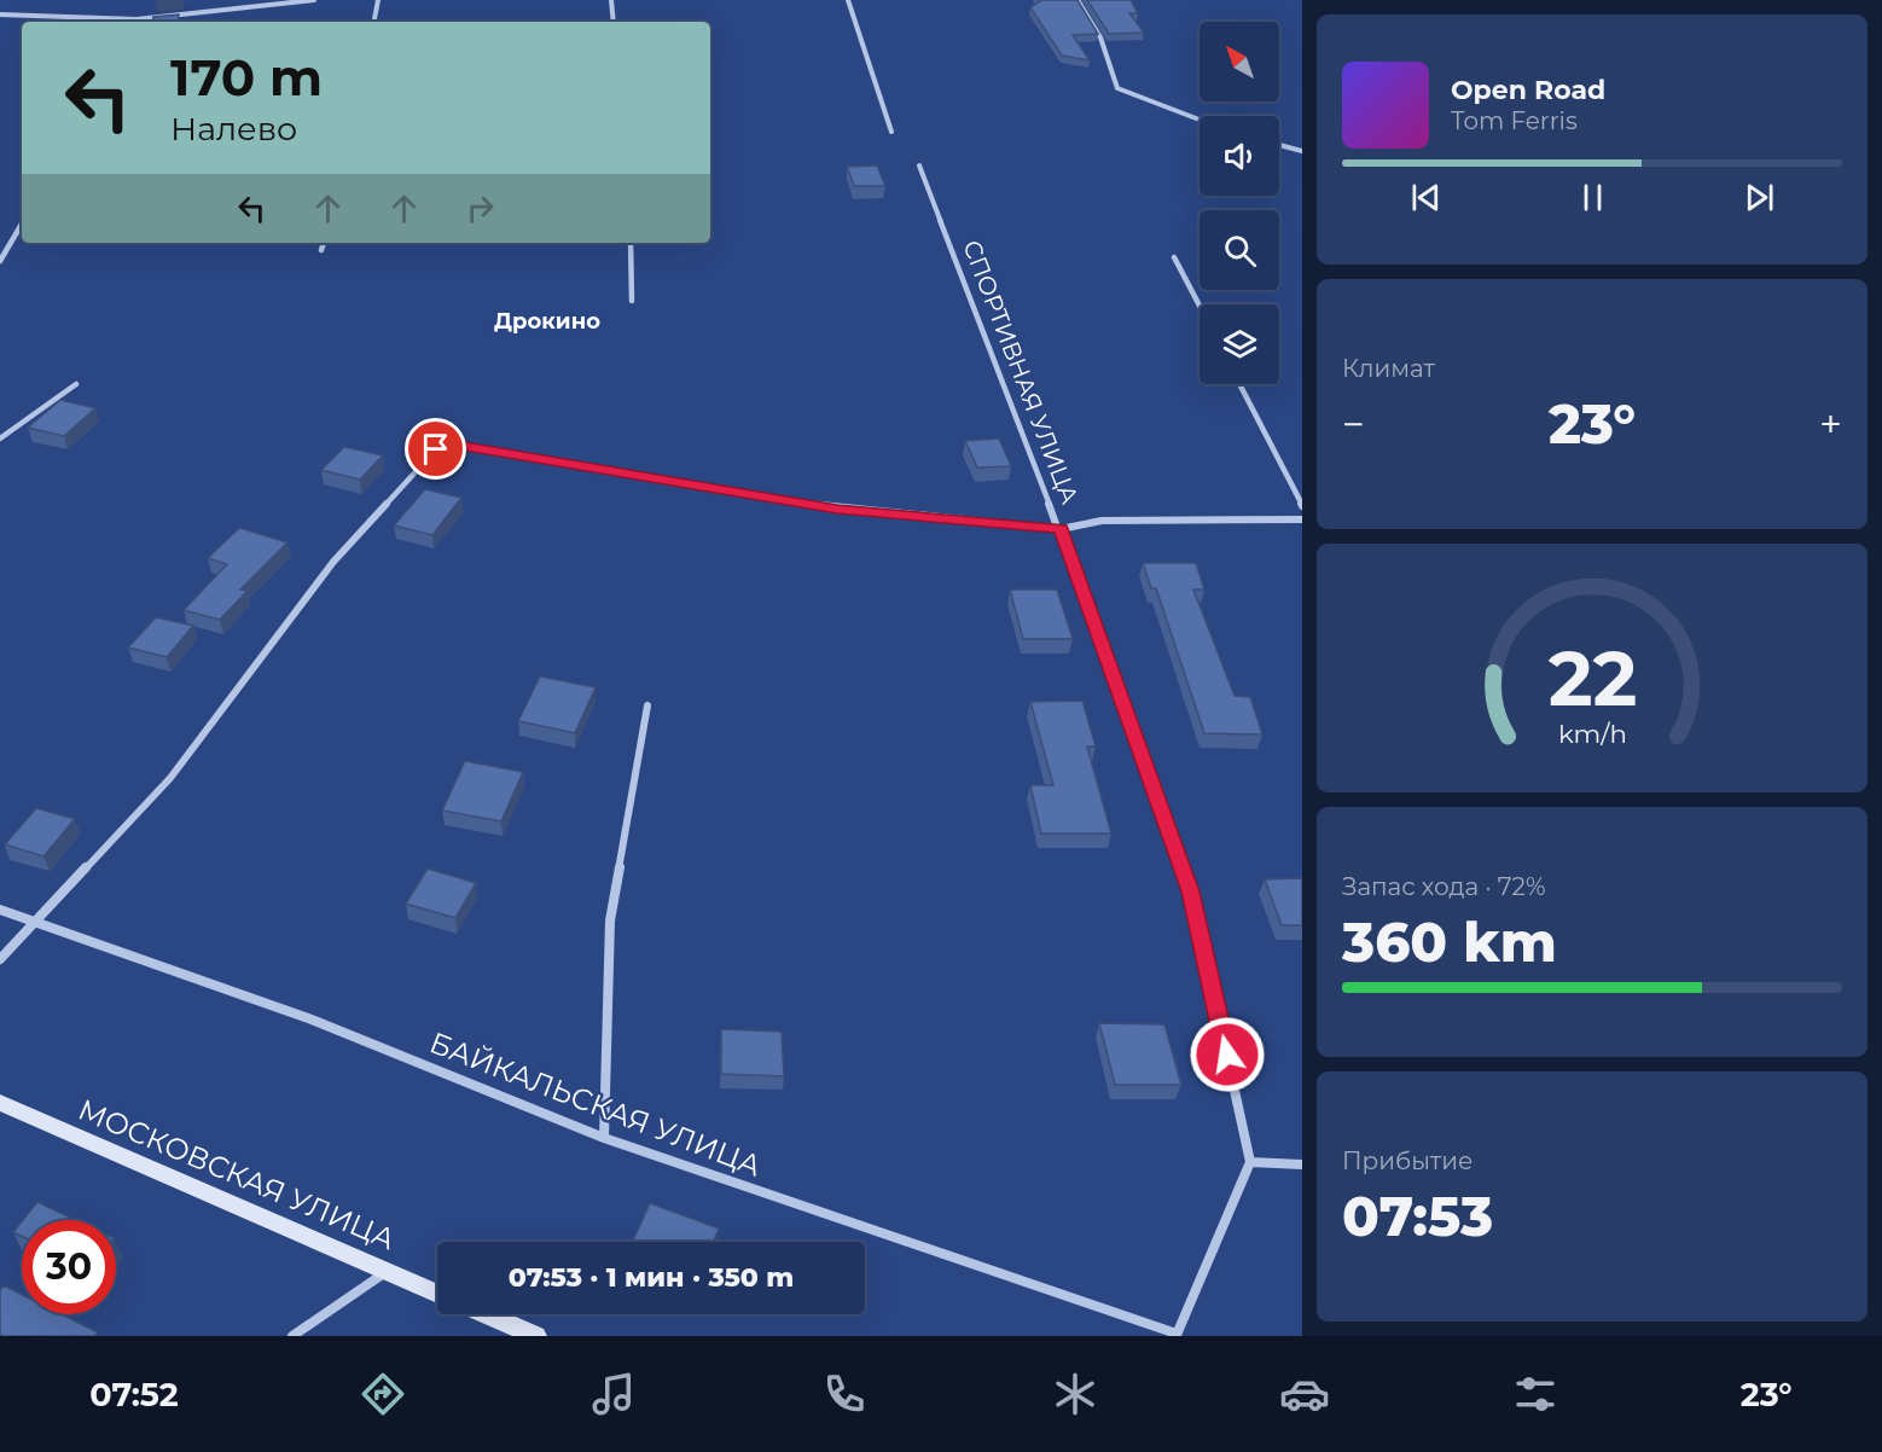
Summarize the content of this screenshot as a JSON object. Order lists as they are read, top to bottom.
{
  "streets": {
    "street": ["СПОРТИВНАЯ УЛИЦА", "БАЙКАЛЬСКАЯ УЛИЦА", "МОСКОВСКАЯ УЛИЦА"]
  },
  "districts": ["Дрокино"],
  "north": "top left",
  "page": {
    "turn": ["170 m", "Налево"],
    "song": ["Open Road", "Tom Ferris"],
    "tile": [
      "Климат",
      ["Запас хода · 72%", "360 km"],
      ["Прибытие", "07:53"]
    ],
    "heat": ["−", "23°", "+"],
    "limit": "30",
    "trip": "07:53 · 1 мин · 350 m",
    "tabs": ["07:52", "23°"],
    "gauge": ["22", "km/h"]
  }
}
